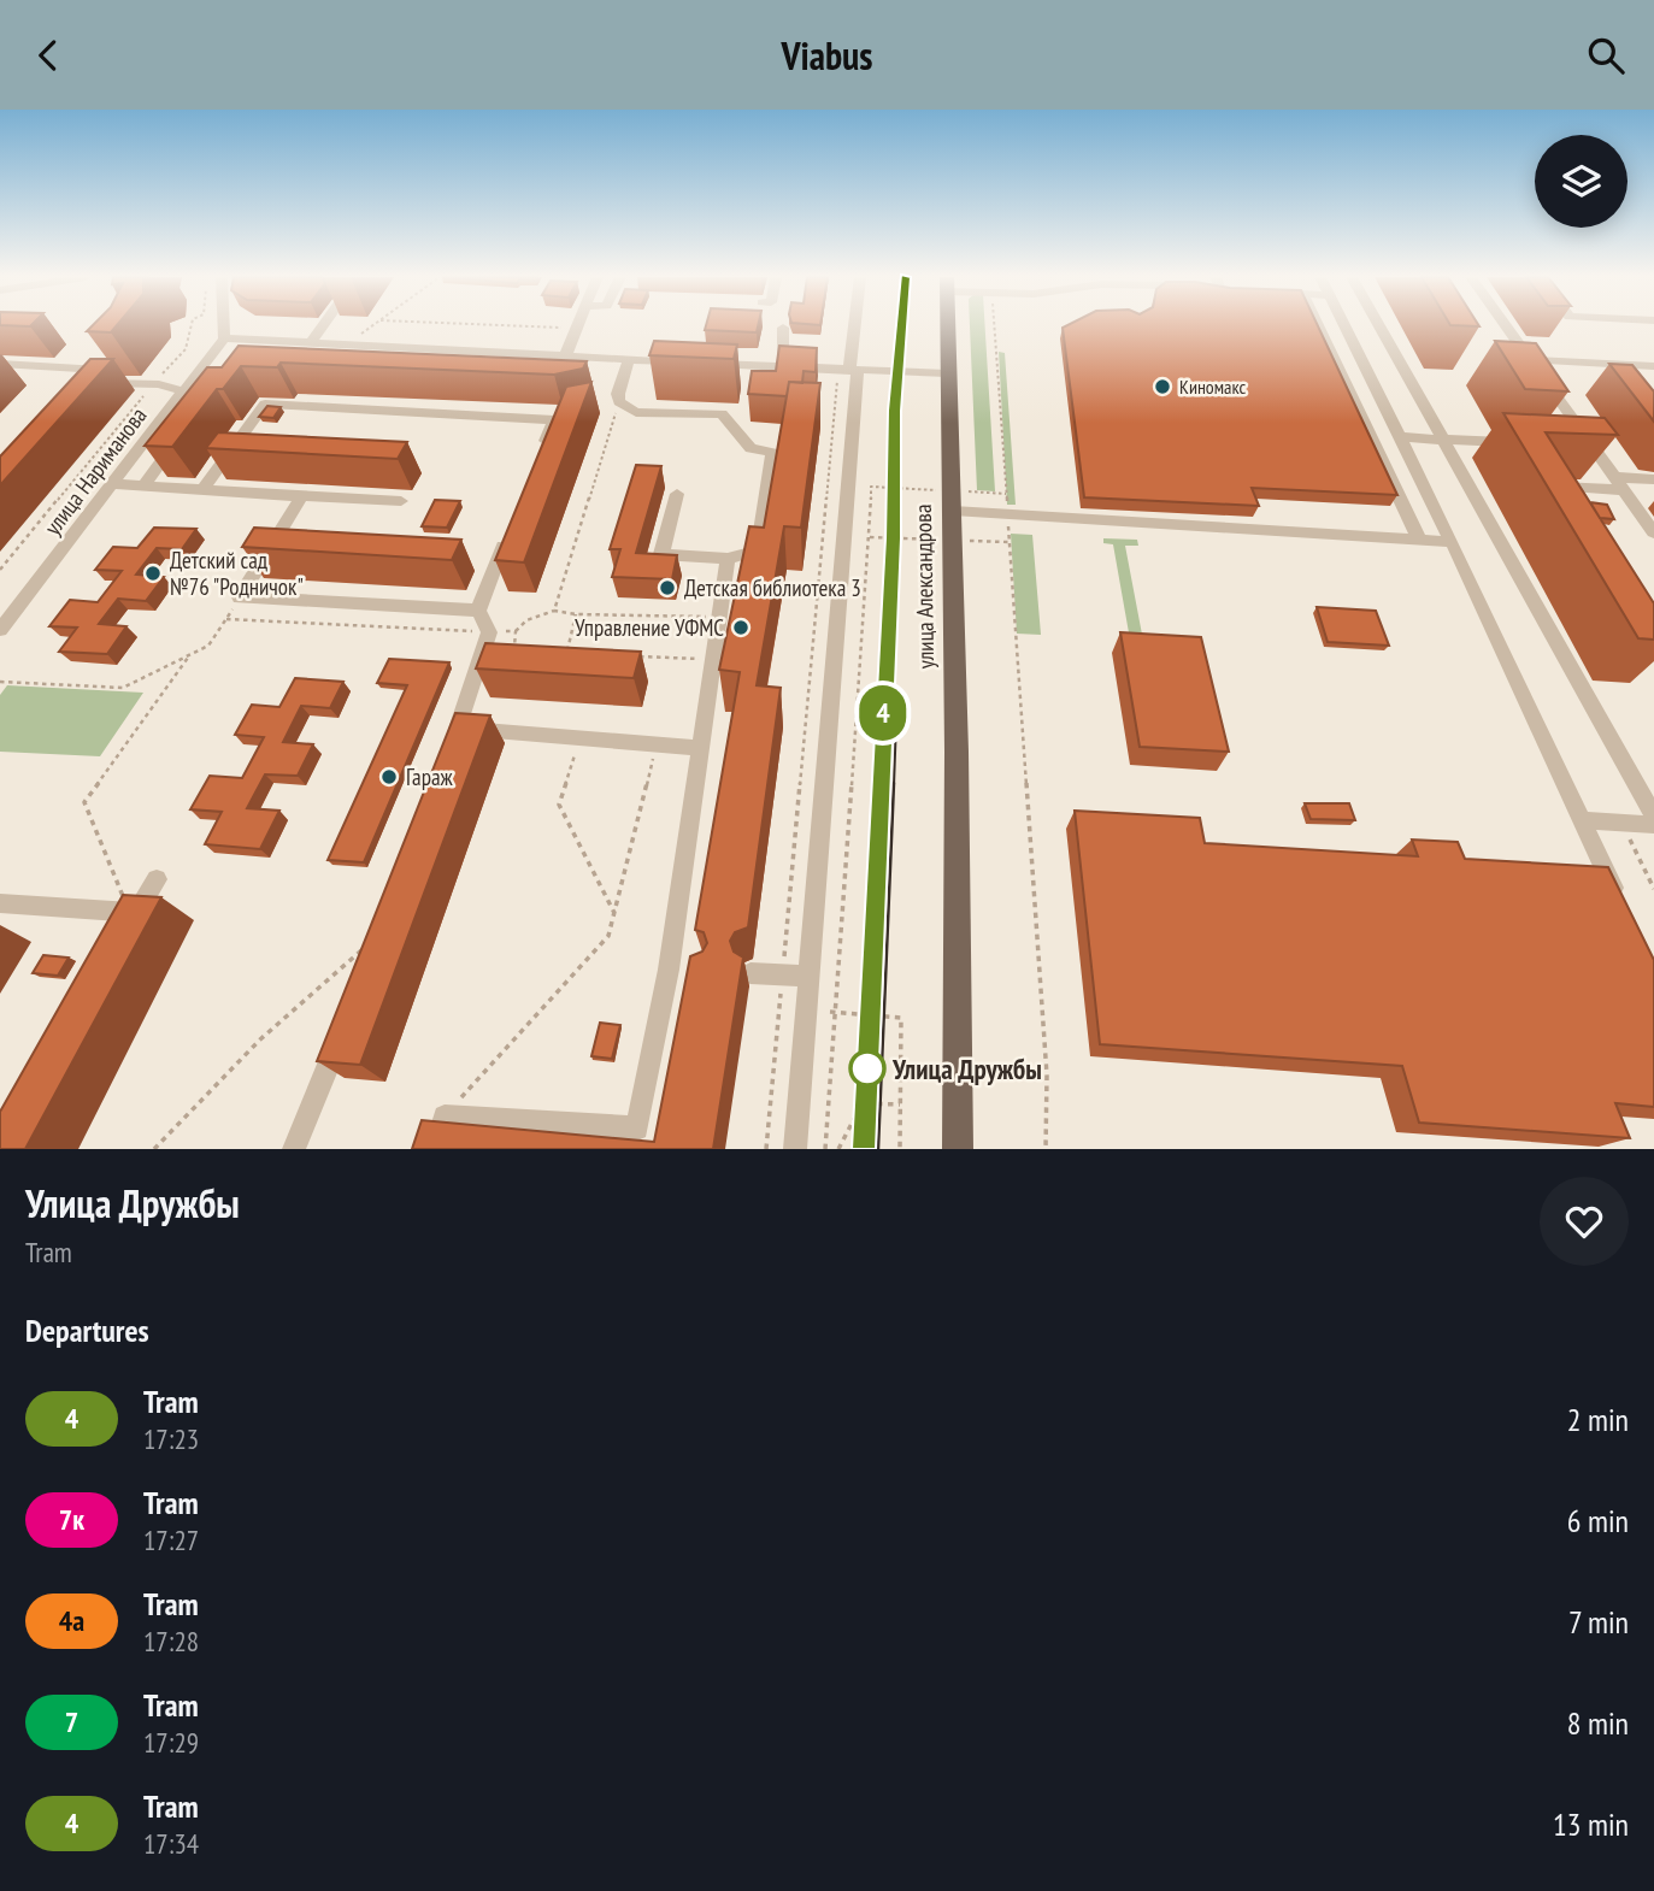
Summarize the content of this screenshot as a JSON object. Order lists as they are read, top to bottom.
{
  "streets": {
    "main road": ["улица Александрова"],
    "street": ["улица Нариманова"]
  },
  "places": [
    "Киномакс",
    "Детский сад №76 \"Родничок\"",
    "Детская библиотека 3",
    "Управление УФМС",
    "Гараж",
    "Улица Дружбы"
  ],
  "lines": ["tram line 4"],
  "page": {
    "header": "Viabus",
    "on_map": "4",
    "heading": [
      ["Улица Дружбы", "Tram"],
      "Departures"
    ],
    "list": [
      {
        "mark": "4",
        "name": "Tram",
        "note": "17:23",
        "value": "2 min"
      },
      {
        "mark": "7к",
        "name": "Tram",
        "note": "17:27",
        "value": "6 min"
      },
      {
        "mark": "4а",
        "name": "Tram",
        "note": "17:28",
        "value": "7 min"
      },
      {
        "mark": "7",
        "name": "Tram",
        "note": "17:29",
        "value": "8 min"
      },
      {
        "mark": "4",
        "name": "Tram",
        "note": "17:34",
        "value": "13 min"
      }
    ]
  }
}
